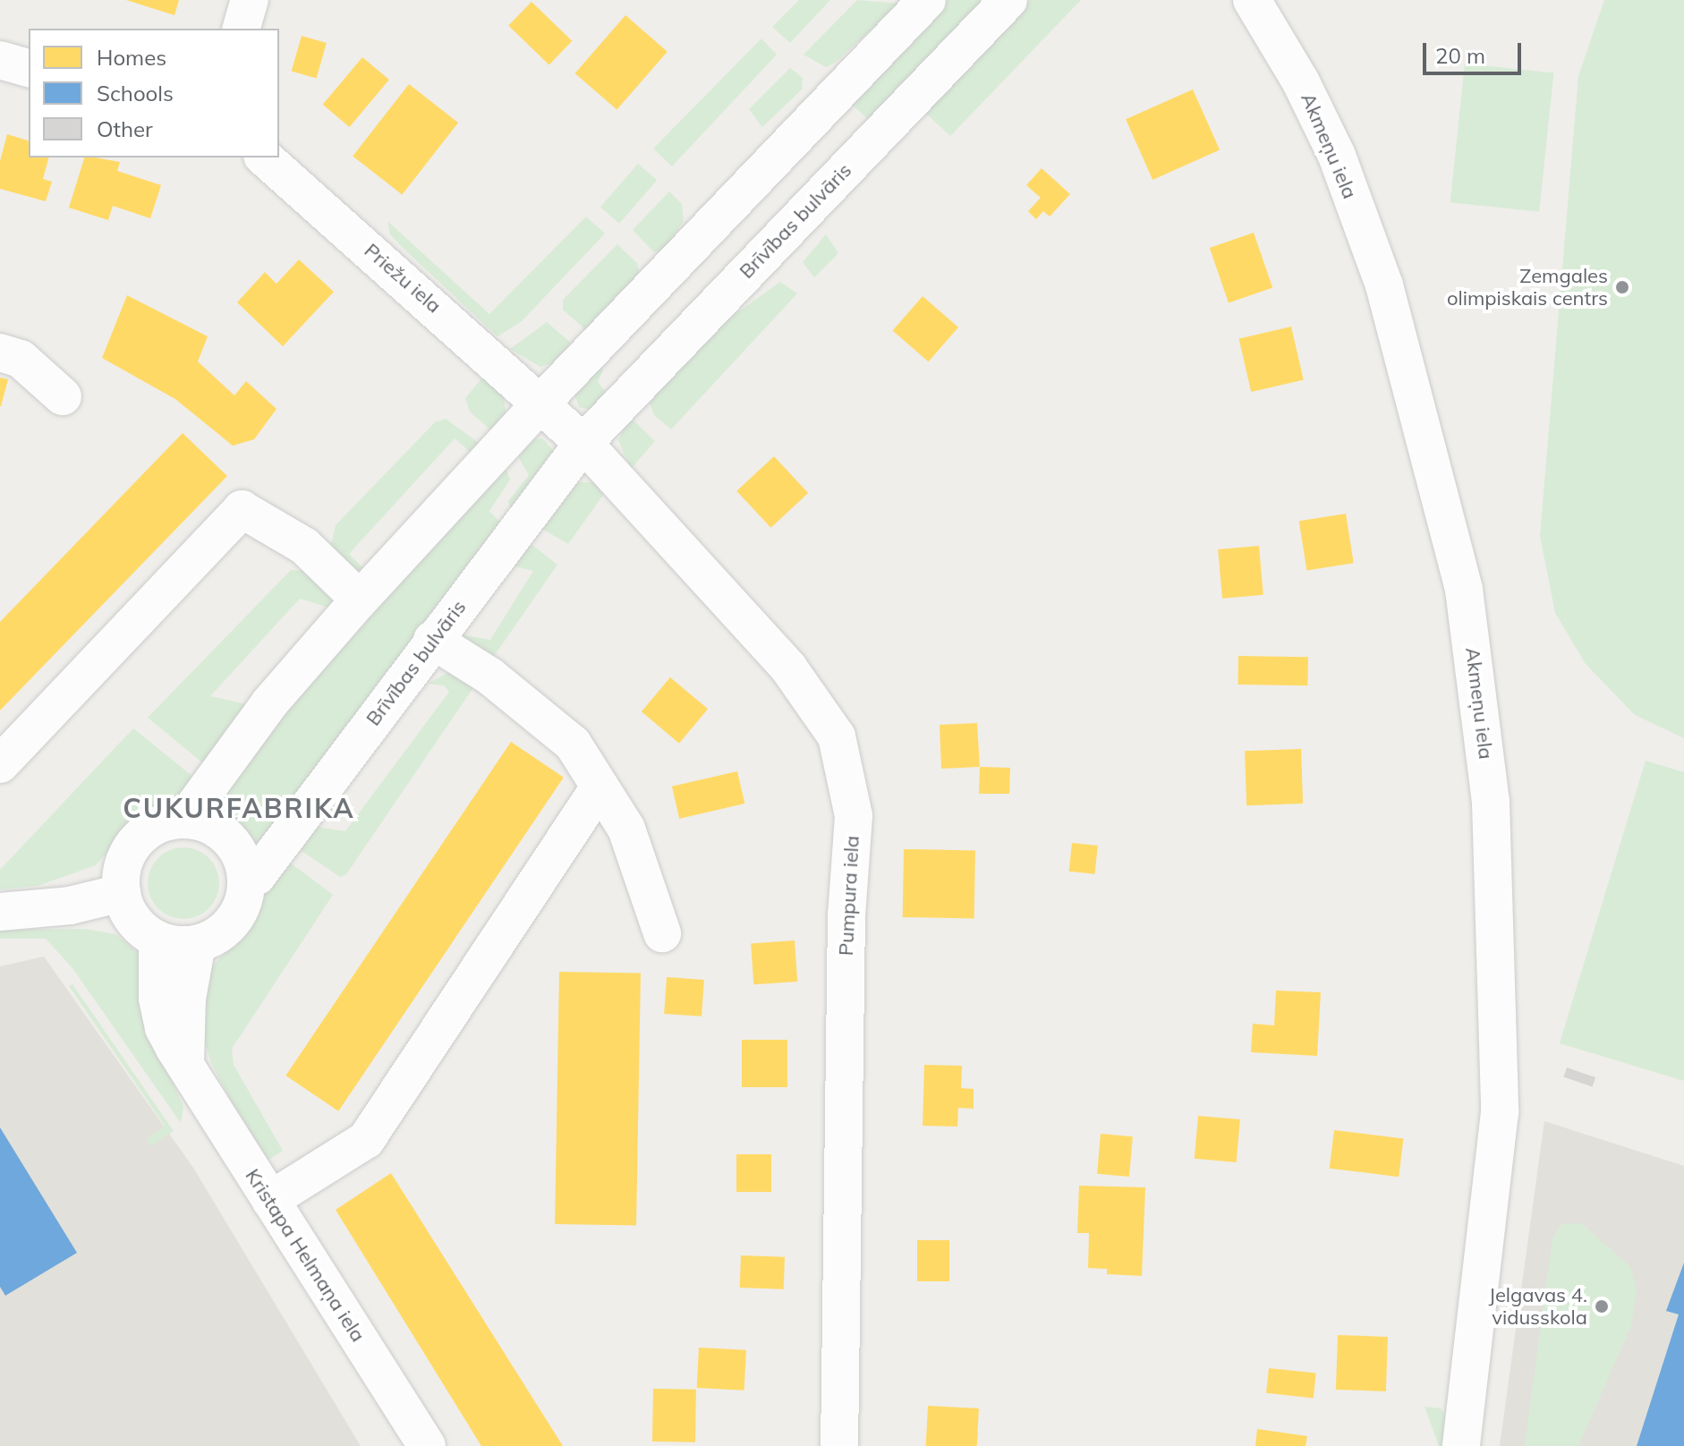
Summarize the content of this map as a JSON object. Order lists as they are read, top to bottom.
{
  "streets": {
    "street": [
      "Akmeņu iela",
      "Brīvības bulvāris",
      "Priežu iela",
      "Pumpura iela",
      "Kristapa Helmaņa iela"
    ]
  },
  "crossings": [
    ["Brīvības bulvāris", "Pumpura iela"],
    ["Brīvības bulvāris", "Kristapa Helmaņa iela"]
  ],
  "districts": ["CUKURFABRIKA"],
  "places": ["Zemgales olimpiskais centrs", "Jelgavas 4. vidusskola"],
  "legend": ["Homes", "Schools", "Other"],
  "scale_bar": "20 m"
}
